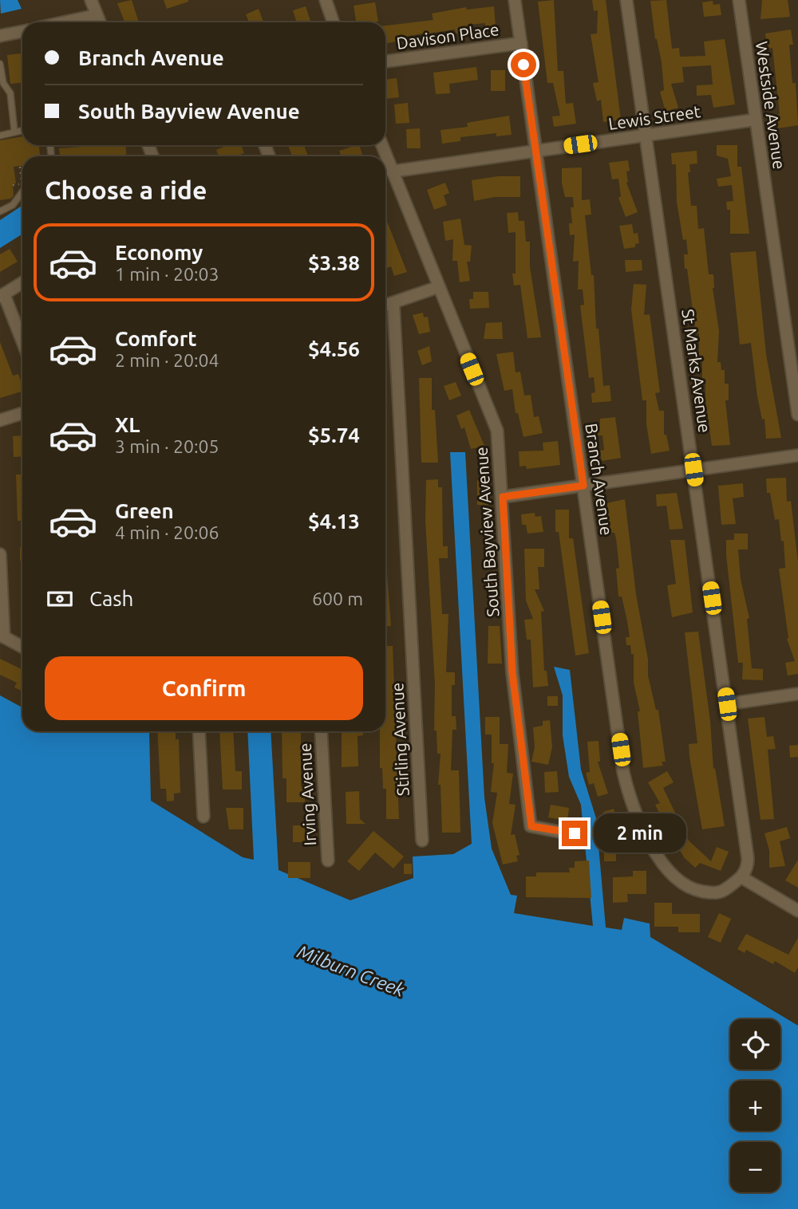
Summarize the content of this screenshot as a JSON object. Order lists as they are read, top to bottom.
{
  "streets": {
    "street": [
      "Davison Place",
      "Westside Avenue",
      "Lewis Street",
      "St Marks Avenue",
      "Branch Avenue",
      "South Bayview Avenue",
      "Stirling Avenue",
      "Irving Avenue"
    ]
  },
  "crossings": [
    ["Davison Place", "Branch Avenue"],
    ["Westside Avenue", "Lewis Street"],
    ["Lewis Street", "St Marks Avenue"],
    ["Lewis Street", "Branch Avenue"],
    ["Lewis Street", "South Bayview Avenue"],
    ["St Marks Avenue", "Branch Avenue"]
  ],
  "water": ["Milburn Creek"],
  "page": {
    "banner": ["Branch Avenue", "South Bayview Avenue"],
    "heading": "Choose a ride",
    "list": [
      {
        "name": "Economy",
        "note": "1 min · 20:03",
        "value": "$3.38"
      },
      {
        "name": "Comfort",
        "note": "2 min · 20:04",
        "value": "$4.56"
      },
      {
        "name": "XL",
        "note": "3 min · 20:05",
        "value": "$5.74"
      },
      {
        "name": "Green",
        "note": "4 min · 20:06",
        "value": "$4.13"
      }
    ],
    "pay": ["Cash", "600 m"],
    "buttons": "Confirm",
    "bubble": "2 min",
    "map_buttons": ["+", "−"]
  }
}
